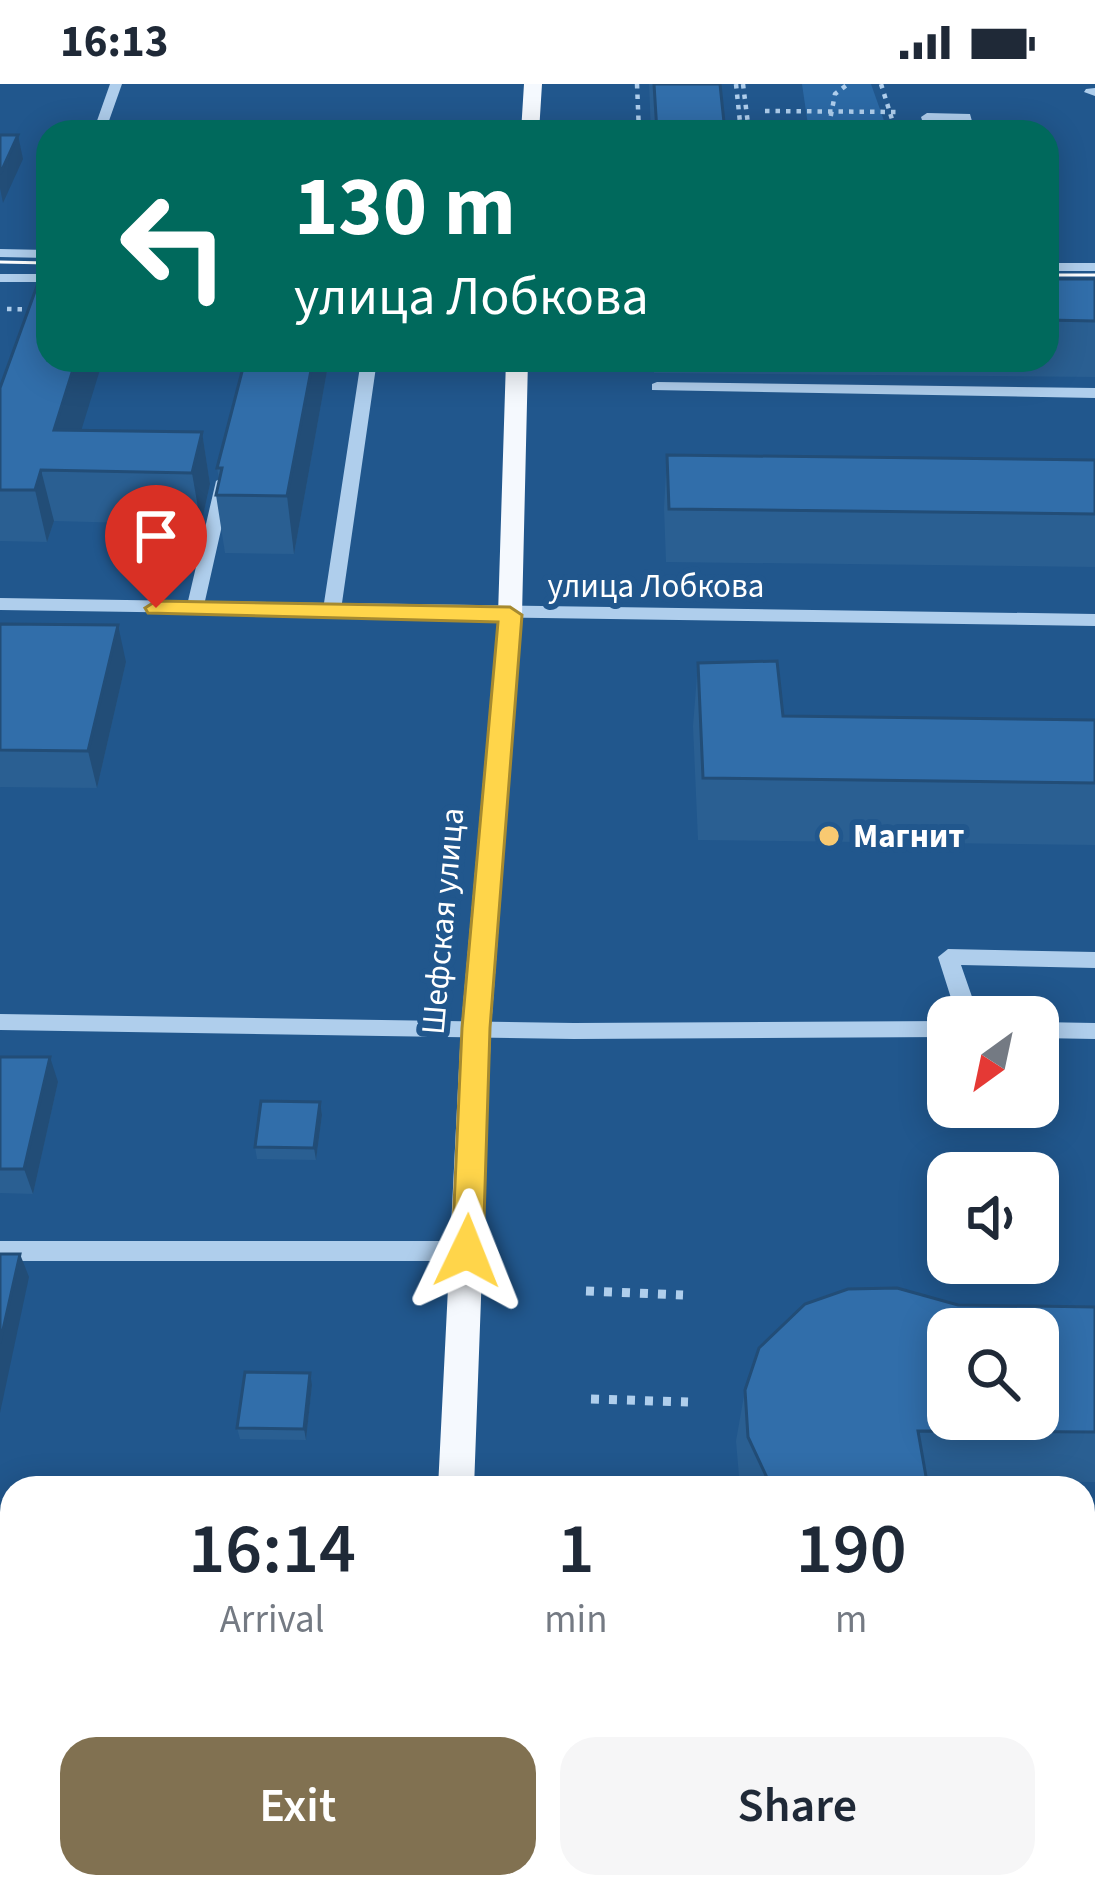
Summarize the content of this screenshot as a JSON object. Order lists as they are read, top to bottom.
{
  "streets": {
    "main road": ["Шефская улица"],
    "street": ["улица Лобкова"]
  },
  "crossings": [
    ["улица Лобкова", "Шефская улица"]
  ],
  "places": ["Магнит"],
  "north": "bottom left",
  "page": {
    "status": "16:13",
    "turn": ["130 m", "улица Лобкова"],
    "eta": [
      "16:14",
      "Arrival",
      "1",
      "min",
      "190",
      "m"
    ],
    "buttons": ["Exit", "Share"]
  }
}
